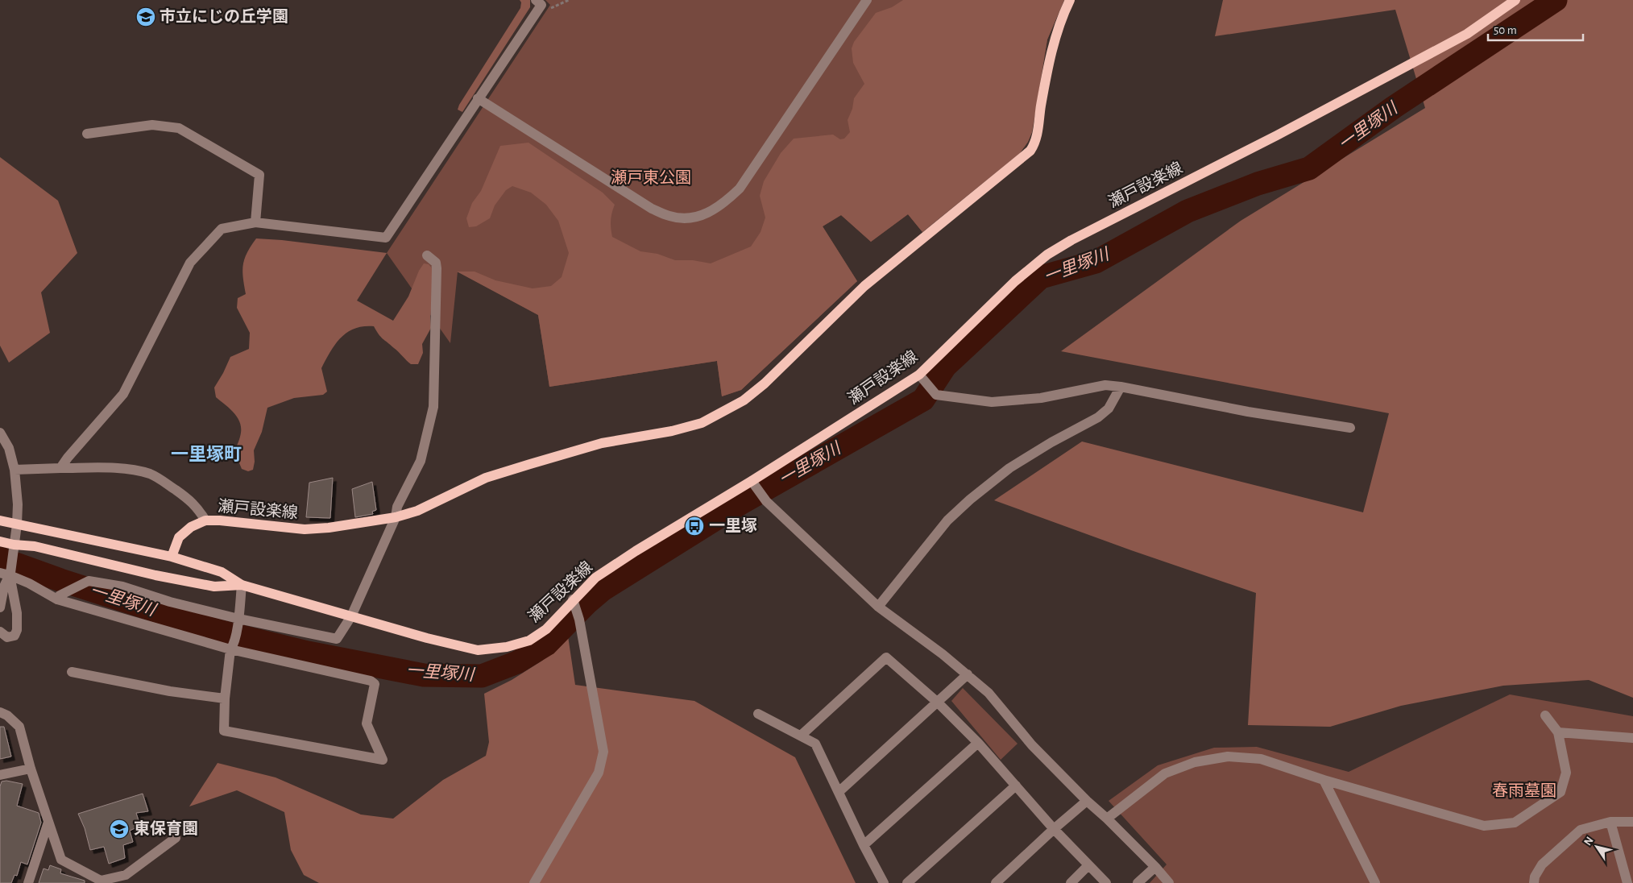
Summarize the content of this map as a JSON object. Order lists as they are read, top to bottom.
{
  "streets": {
    "main road": ["瀬戸設楽線"]
  },
  "districts": ["一里塚町"],
  "water": ["一里塚川"],
  "parks": ["瀬戸東公園", "春雨墓園"],
  "places": {
    "school or university": ["市立にじの丘学園", "東保育園"],
    "bus stop": ["一里塚"]
  },
  "scale_bar": "50 m",
  "north": "top left"
}
